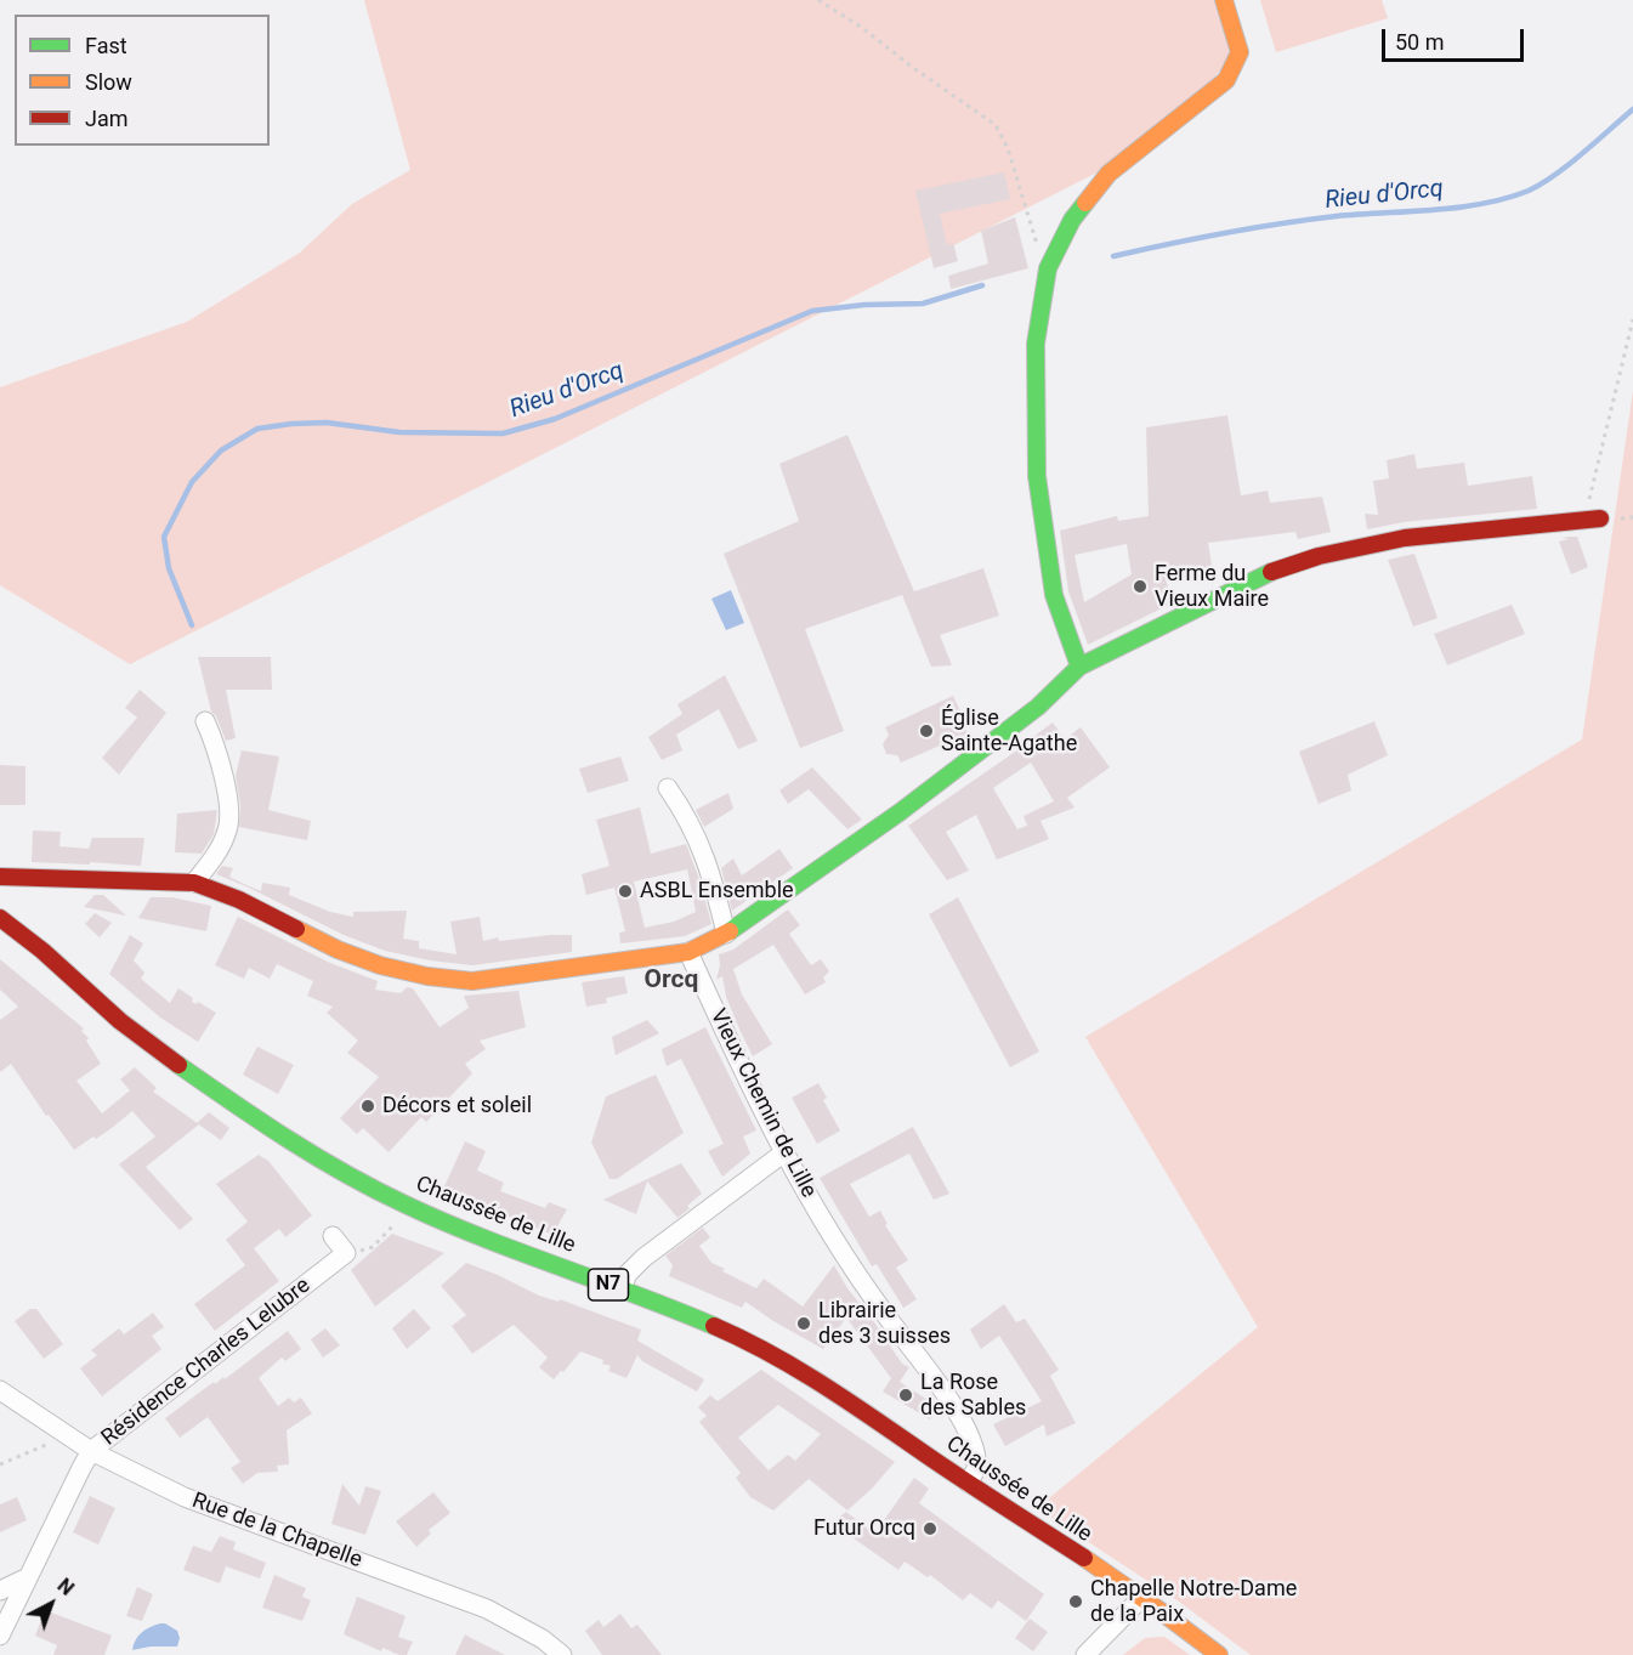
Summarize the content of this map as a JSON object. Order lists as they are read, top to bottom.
{
  "streets": {
    "street": [
      "Vieux Chemin de Lille",
      "Chaussée de Lille",
      "N7",
      "Résidence Charles Lelubre",
      "Rue de la Chapelle"
    ]
  },
  "crossings": [
    ["Vieux Chemin de Lille", "Chaussée de Lille"],
    ["Résidence Charles Lelubre", "Rue de la Chapelle"]
  ],
  "districts": ["Orcq"],
  "water": ["Rieu d'Orcq"],
  "places": [
    "Ferme du Vieux Maire",
    "Église Sainte-Agathe",
    "ASBL Ensemble",
    "Décors et soleil",
    "Librairie des 3 suisses",
    "La Rose des Sables",
    "Futur Orcq",
    "Chapelle Notre-Dame de la Paix"
  ],
  "legend": ["Fast", "Slow", "Jam"],
  "scale_bar": "50 m",
  "north": "top right"
}
